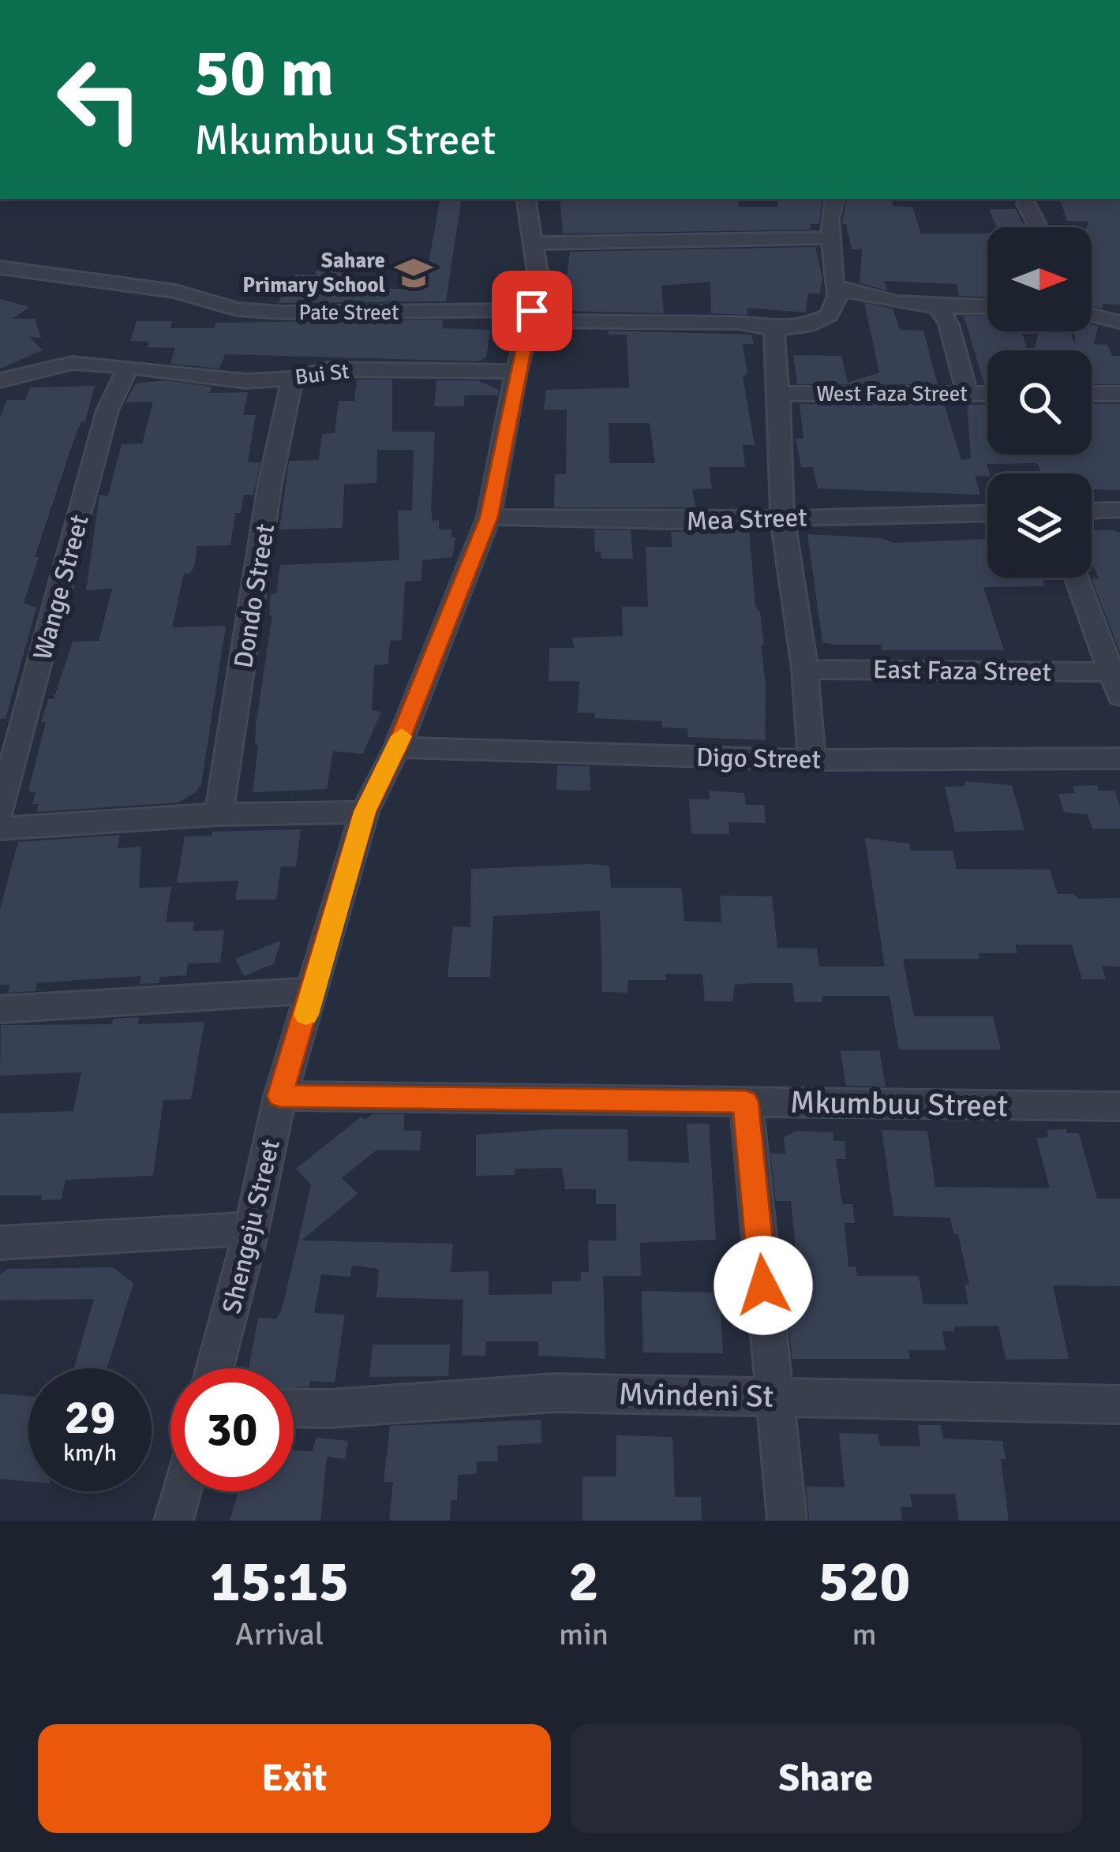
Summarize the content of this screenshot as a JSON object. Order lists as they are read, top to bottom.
{
  "streets": {
    "street": [
      "Pate Street",
      "Bui St",
      "West Faza Street",
      "Mea Street",
      "Wange Street",
      "Dondo Street",
      "East Faza Street",
      "Digo Street",
      "Mkumbuu Street",
      "Shengeju Street",
      "Mvindeni St"
    ]
  },
  "crossings": [
    ["Pate Street", "Shengeju Street"],
    ["Bui St", "Wange Street"],
    ["Bui St", "Dondo Street"],
    ["Bui St", "Shengeju Street"],
    ["Mea Street", "Shengeju Street"],
    ["Digo Street", "Shengeju Street"],
    ["Mkumbuu Street", "Shengeju Street"]
  ],
  "places": {
    "school or university": ["Sahare Primary School"]
  },
  "north": "right",
  "page": {
    "turn": ["50 m", "Mkumbuu Street"],
    "speed": "29 km/h",
    "limit": "30",
    "eta": [
      "15:15",
      "Arrival",
      "2",
      "min",
      "520",
      "m"
    ],
    "buttons": ["Exit", "Share"]
  }
}
